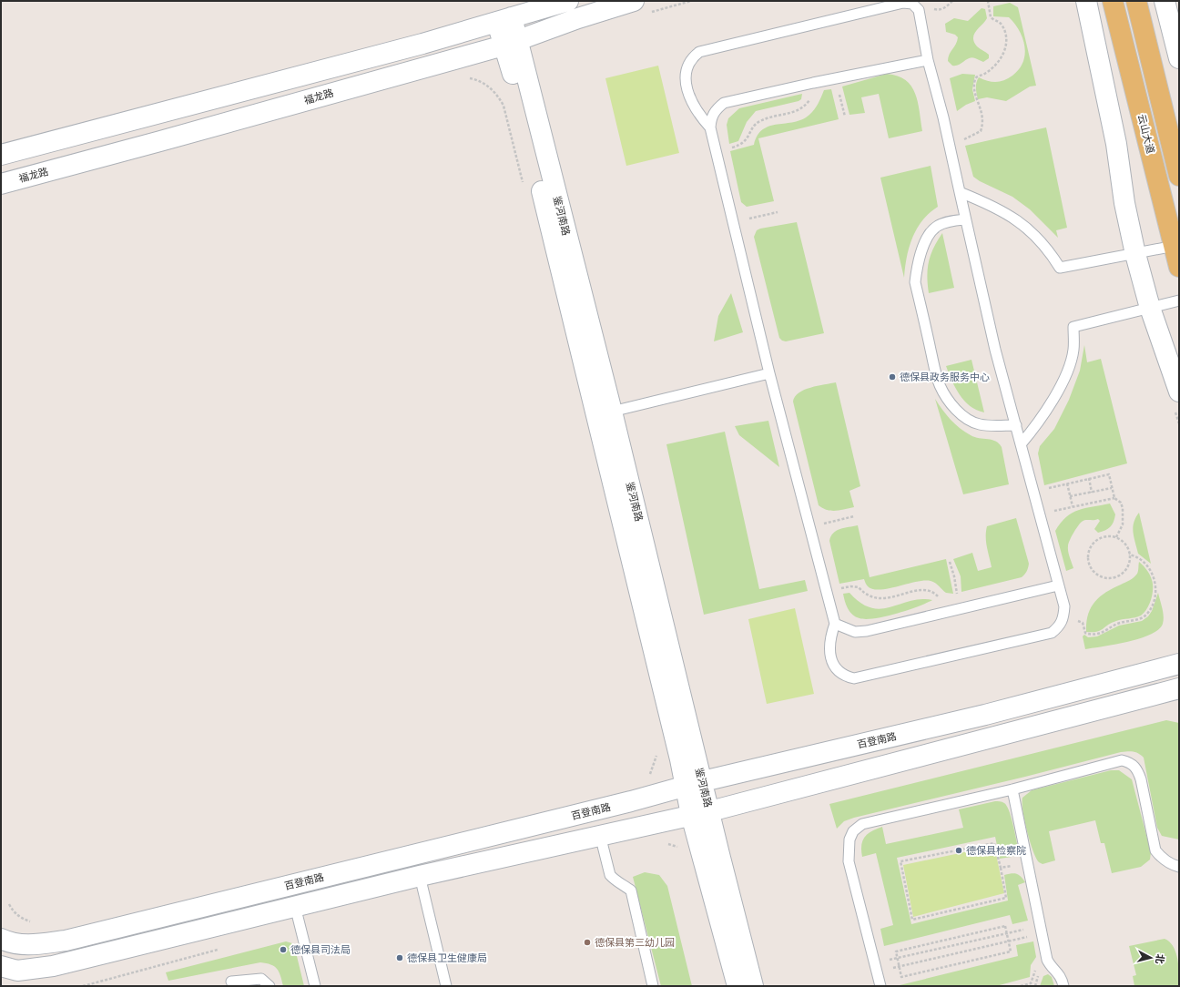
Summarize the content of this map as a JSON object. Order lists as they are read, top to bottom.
{
  "streets": {
    "main road": ["云山大道"],
    "street": ["福龙路", "鉴河南路", "百登南路"]
  },
  "crossings": [
    ["福龙路", "鉴河南路"],
    ["鉴河南路", "百登南路"]
  ],
  "places": [
    "德保县政务服务中心",
    "德保县检察院",
    "德保县第三幼儿园",
    "德保县司法局",
    "德保县卫生健康局"
  ],
  "north": "right"
}
